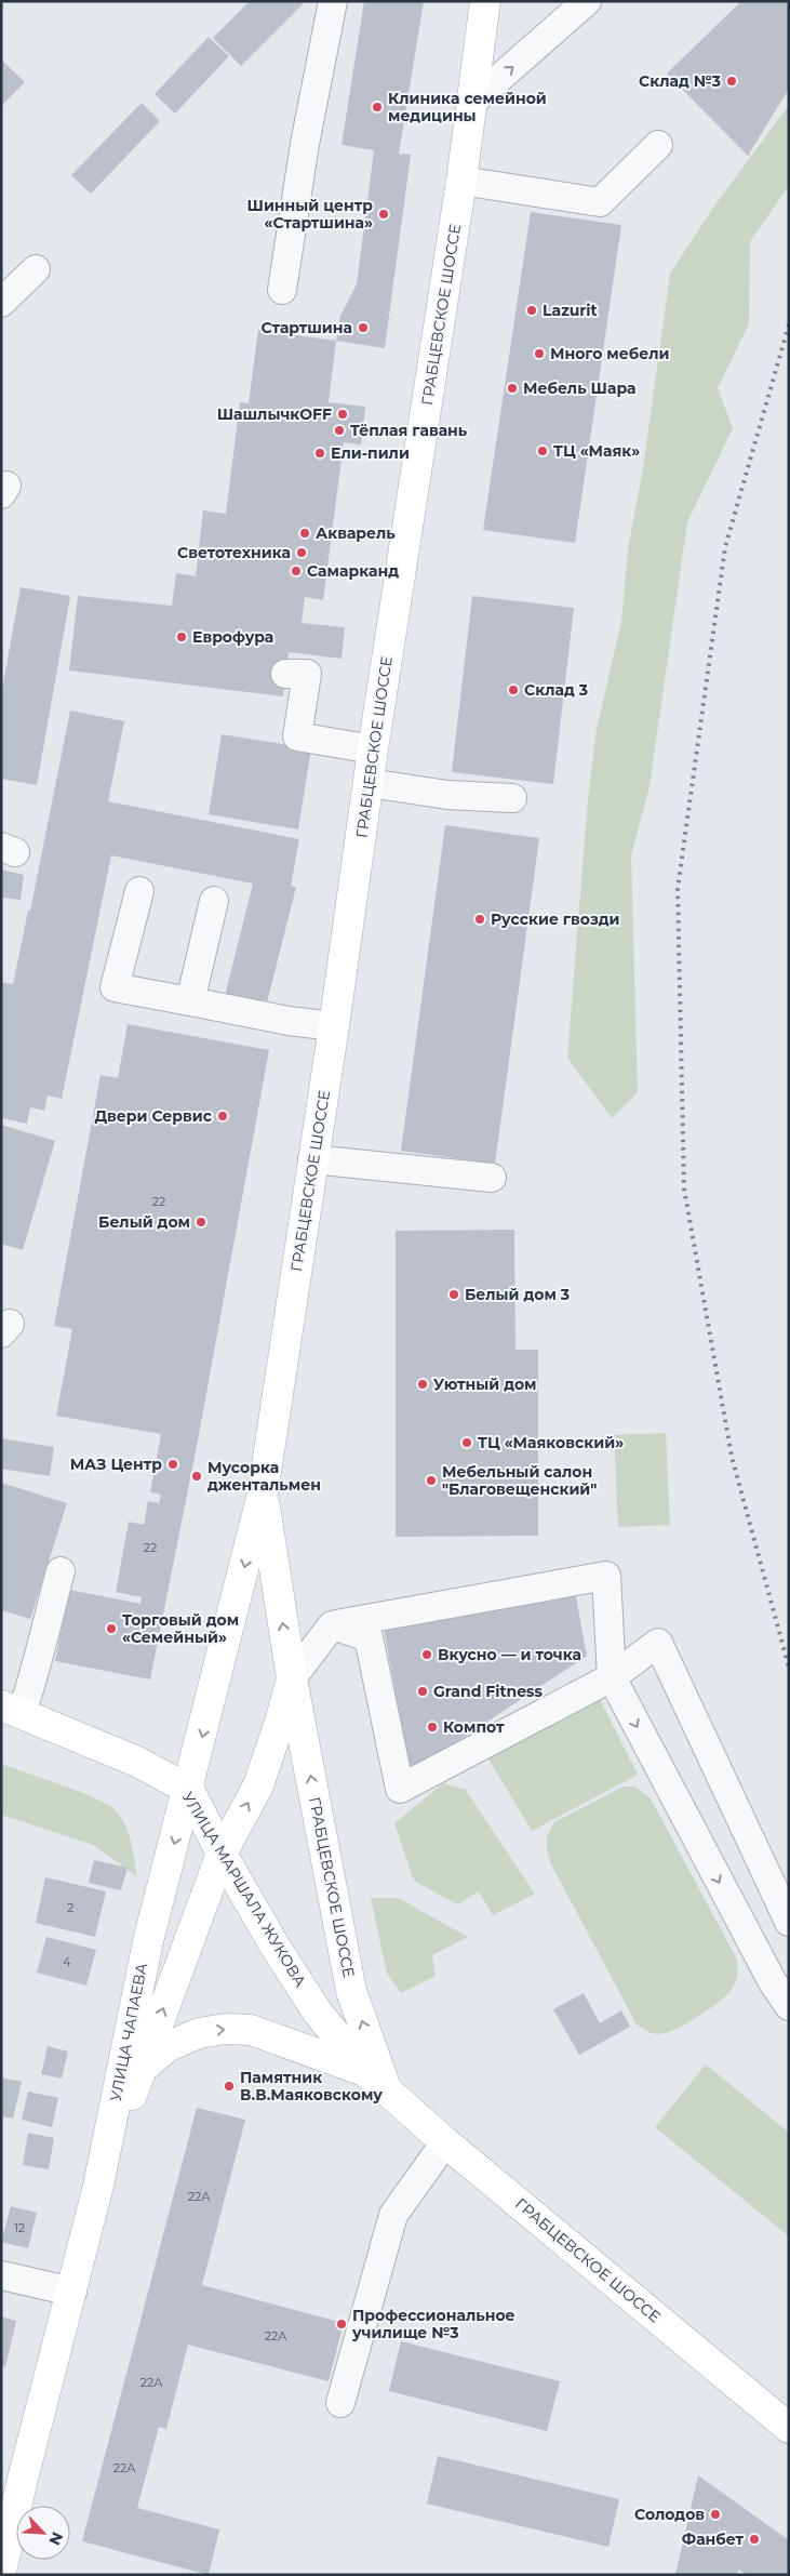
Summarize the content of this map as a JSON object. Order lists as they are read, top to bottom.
{
  "streets": {
    "main road": ["ГРАБЦЕВСКОЕ ШОССЕ", "УЛИЦА МАРШАЛА ЖУКОВА", "УЛИЦА ЧАПАЕВА"]
  },
  "crossings": [
    ["ГРАБЦЕВСКОЕ ШОССЕ", "УЛИЦА МАРШАЛА ЖУКОВА"],
    ["ГРАБЦЕВСКОЕ ШОССЕ", "УЛИЦА ЧАПАЕВА"],
    ["УЛИЦА МАРШАЛА ЖУКОВА", "УЛИЦА ЧАПАЕВА"]
  ],
  "places": [
    "Склад №3",
    "Клиника семейной медицины",
    "Шинный центр «Стартшина»",
    "Lazurit",
    "Стартшина",
    "Много мебели",
    "Мебель Шара",
    "ШашлычкOFF",
    "Тёплая гавань",
    "ТЦ «Маяк»",
    "Ели-пили",
    "Акварель",
    "Светотехника",
    "Самарканд",
    "Еврофура",
    "Склад 3",
    "Русские гвозди",
    "Двери Сервис",
    "Белый дом",
    "Белый дом 3",
    "Уютный дом",
    "ТЦ «Маяковский»",
    "МАЗ Центр",
    "Мусорка джентальмен",
    "Мебельный салон \"Благовещенский\"",
    "Торговый дом «Семейный»",
    "Вкусно — и точка",
    "Grand Fitness",
    "Компот",
    "Памятник В.В.Маяковскому",
    "Профессиональное училище №3",
    "Солодов",
    "Фанбет"
  ],
  "house_numbers": [
    "22",
    "22",
    "2",
    "4",
    "22А",
    "12",
    "22А",
    "22А",
    "22А"
  ],
  "north": "bottom right"
}
